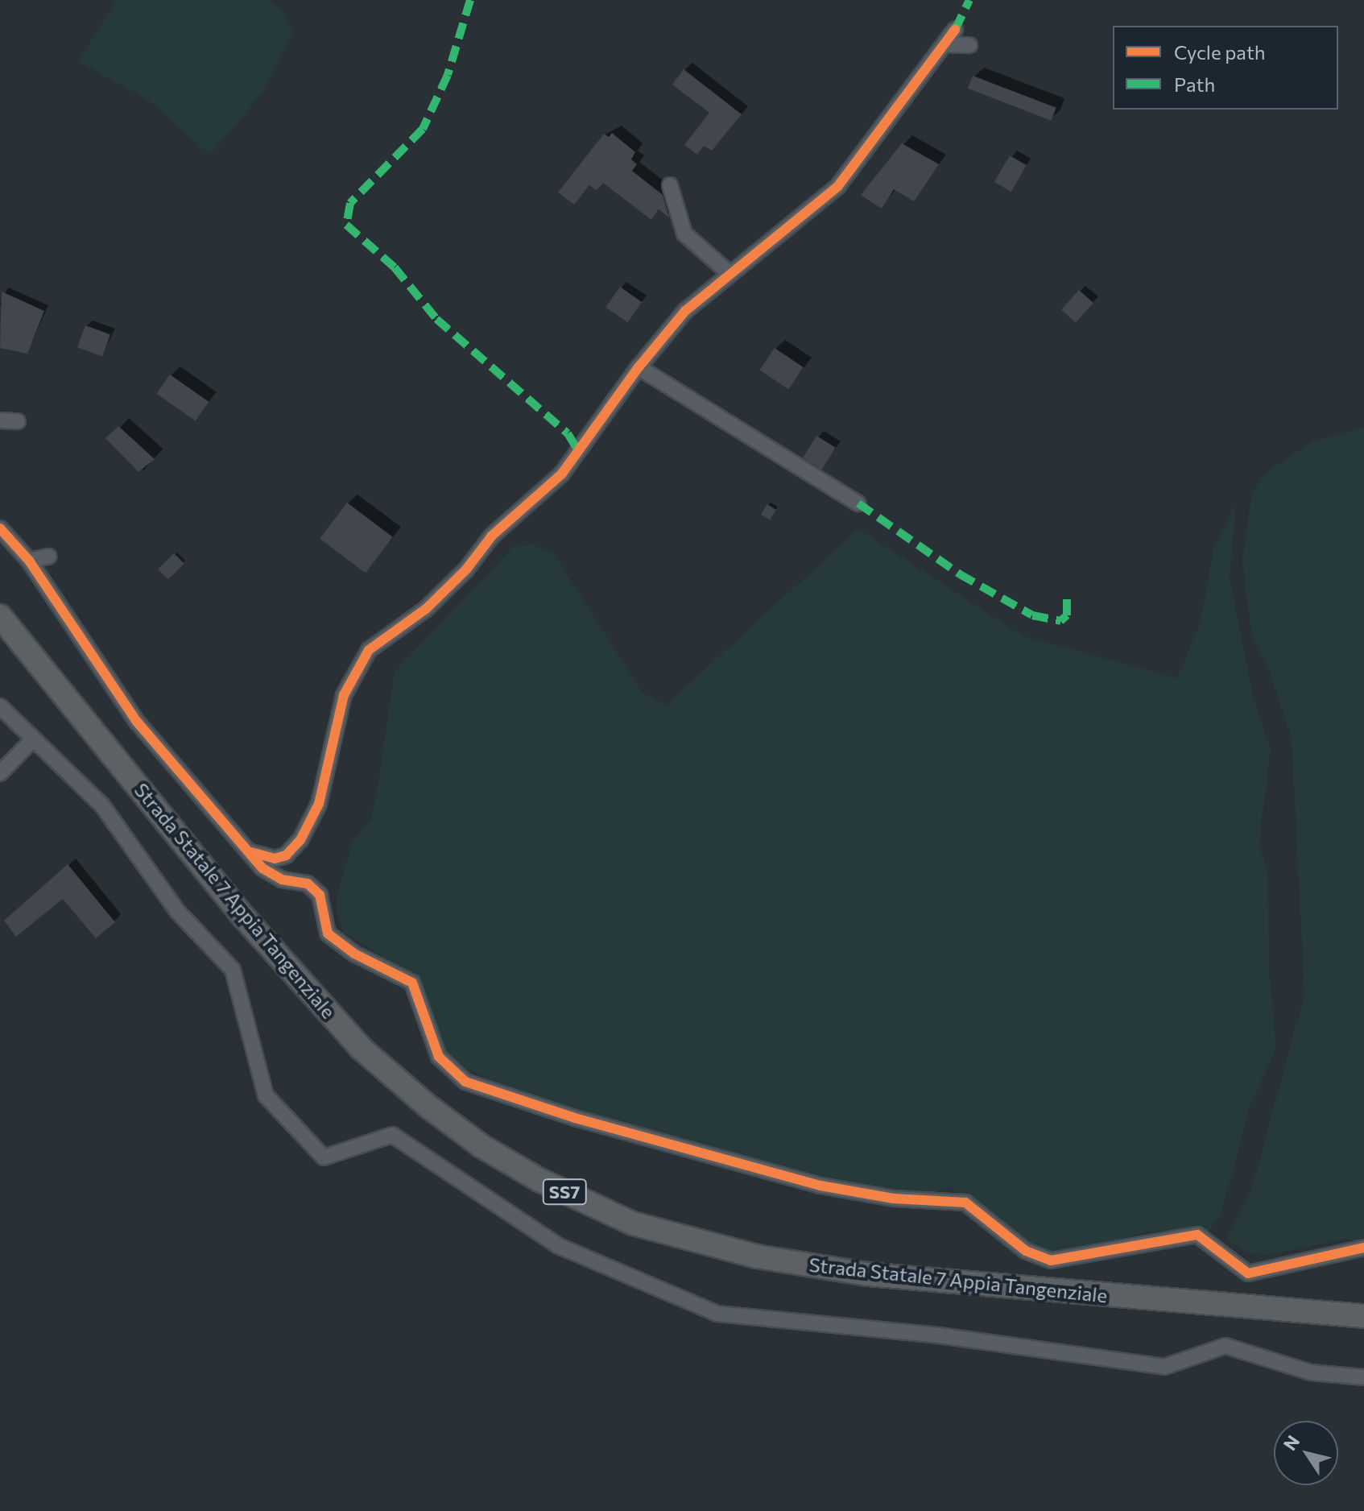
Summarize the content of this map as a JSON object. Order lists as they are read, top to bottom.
{
  "streets": {
    "highway": ["Strada Statale 7 Appia Tangenziale", "SS7"]
  },
  "legend": ["Cycle path", "Path"],
  "north": "top left"
}
